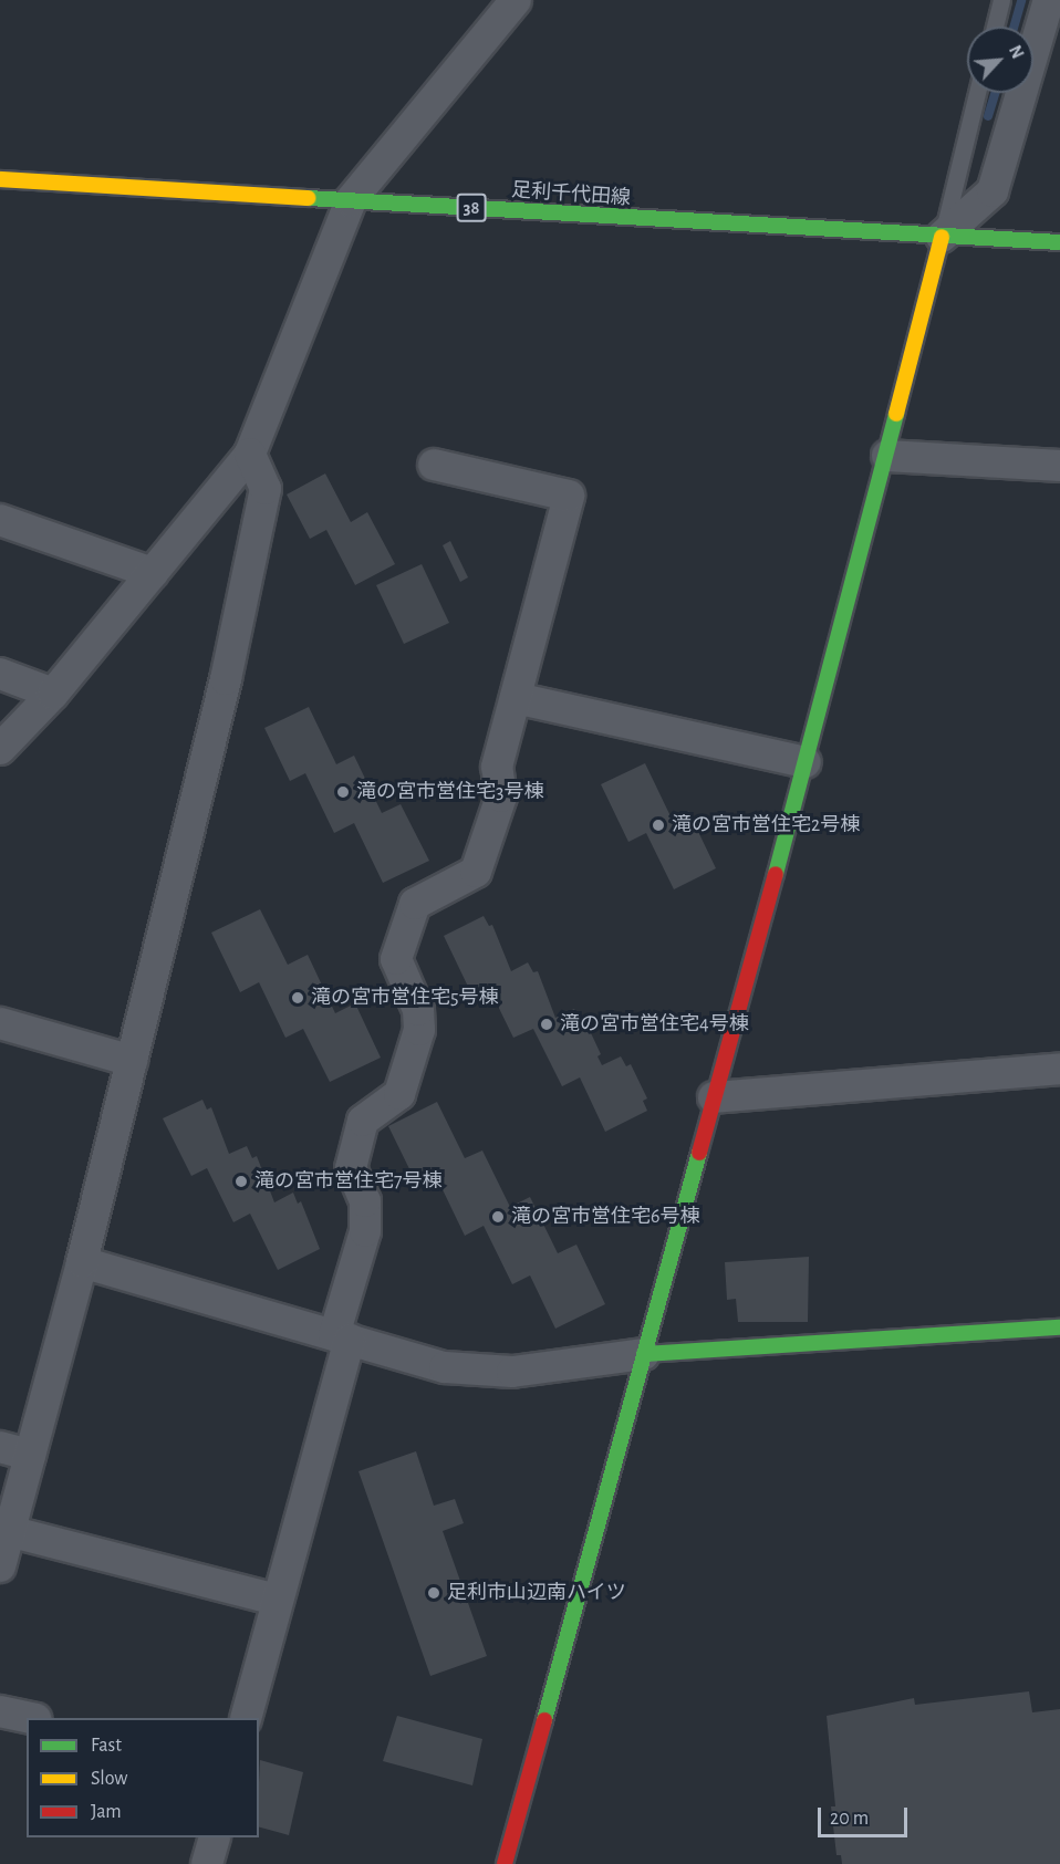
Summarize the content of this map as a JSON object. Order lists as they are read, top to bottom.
{
  "streets": {
    "street": ["足利千代田線", "38"]
  },
  "places": [
    "滝の宮市営住宅3号棟",
    "滝の宮市営住宅2号棟",
    "滝の宮市営住宅5号棟",
    "滝の宮市営住宅4号棟",
    "滝の宮市営住宅7号棟",
    "滝の宮市営住宅6号棟",
    "足利市山辺南ハイツ"
  ],
  "legend": ["Fast", "Slow", "Jam"],
  "scale_bar": "20 m",
  "north": "top right"
}
